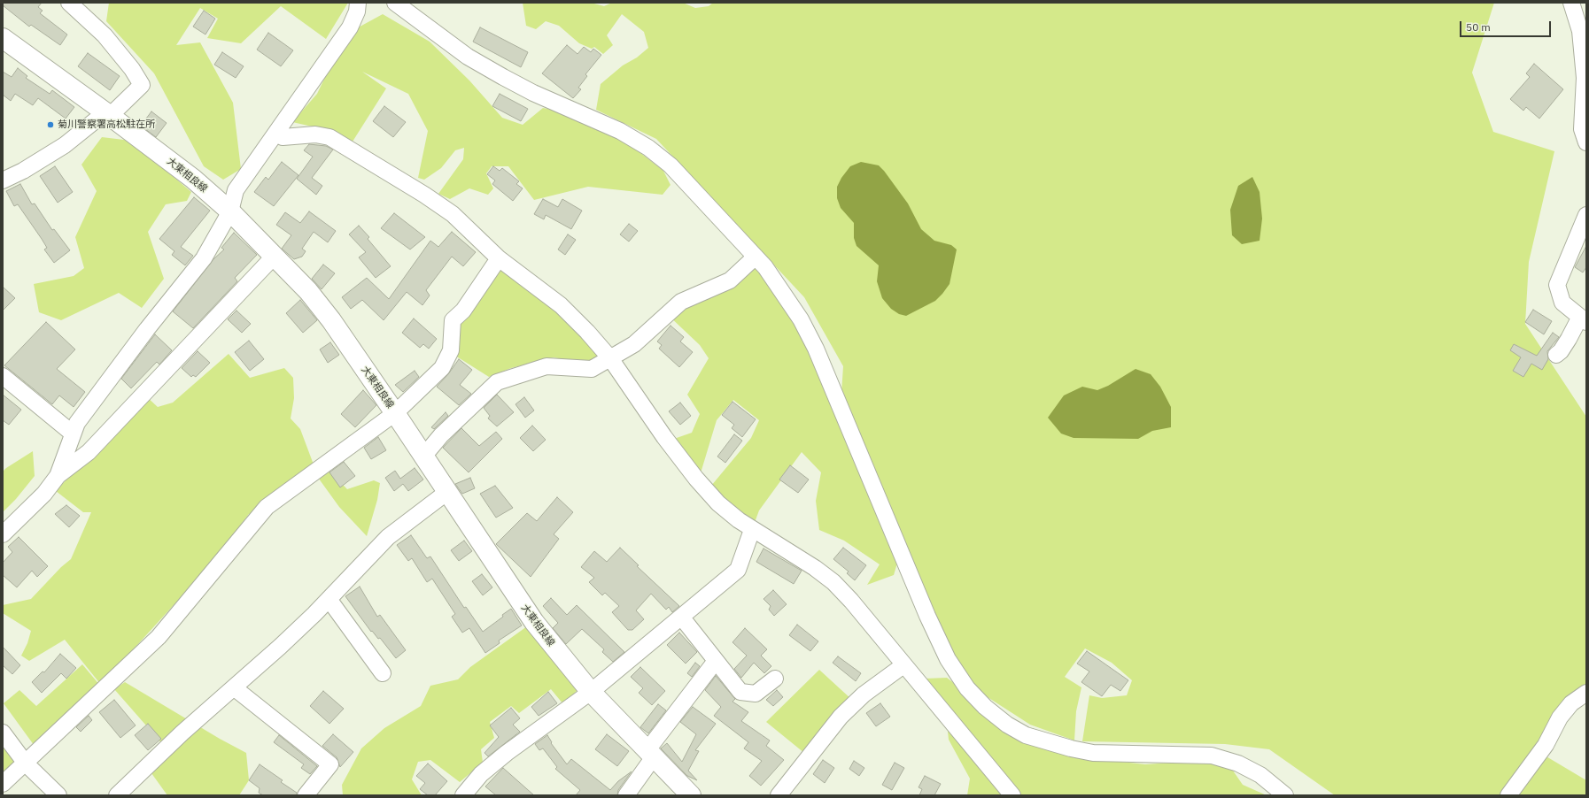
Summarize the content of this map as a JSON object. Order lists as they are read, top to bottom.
{
  "streets": {
    "main road": ["大東相良線"]
  },
  "places": ["菊川警察署高松駐在所"],
  "scale_bar": "50 m"
}
